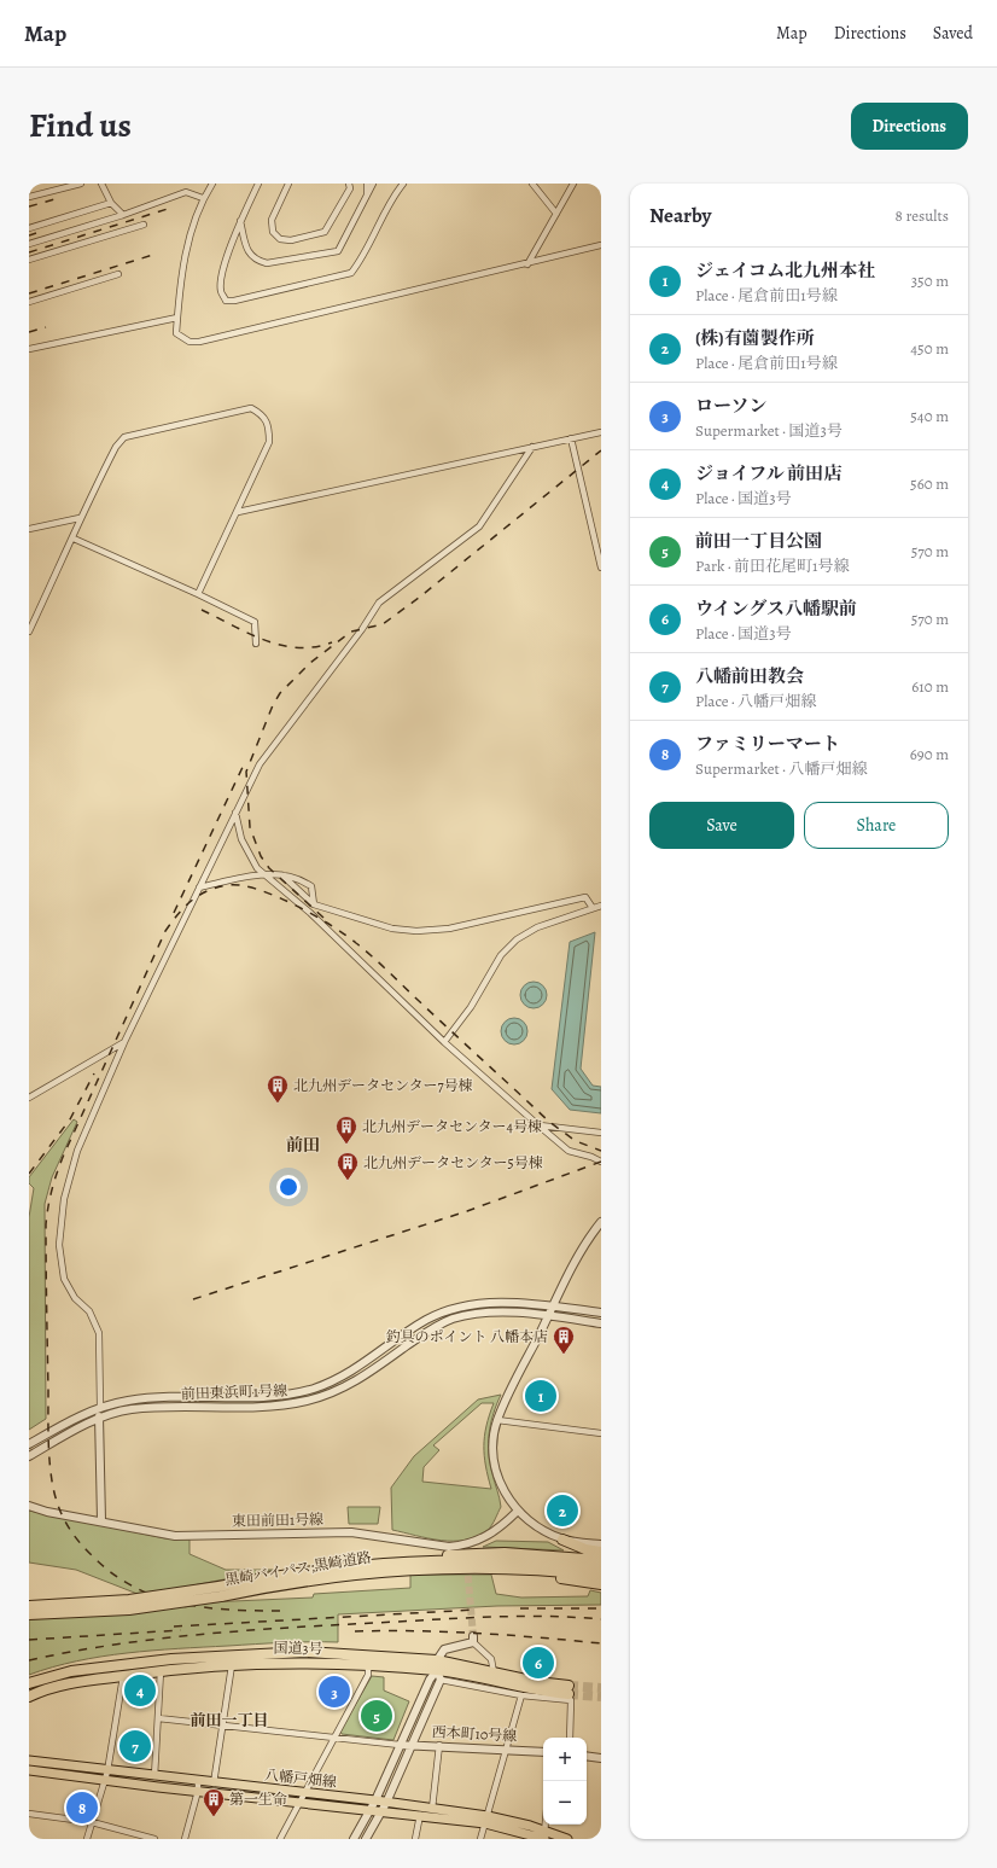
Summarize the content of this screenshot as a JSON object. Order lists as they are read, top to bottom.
{
  "streets": {
    "highway": ["黒崎バイパス;黒崎道路", "国道3号"],
    "main road": ["八幡戸畑線"],
    "street": ["前田東浜町1号線", "東田前田1号線", "西本町10号線"]
  },
  "districts": ["前田", "前田一丁目"],
  "places": {
    "building": [
      "北九州データセンター7号棟",
      "北九州データセンター4号棟",
      "北九州データセンター5号棟",
      "釣具のポイント 八幡本店",
      "第一生命"
    ]
  },
  "page": {
    "header": "Map",
    "nav": ["Map", "Directions", "Saved"],
    "title": "Find us",
    "buttons": [
      "Directions",
      ["Save", "Share"]
    ],
    "heading": ["Nearby", "8 results"],
    "list": [
      {
        "mark": "1",
        "name": "ジェイコム北九州本社",
        "note": "Place · 尾倉前田1号線",
        "value": "350 m"
      },
      {
        "mark": "2",
        "name": "(株)有薗製作所",
        "note": "Place · 尾倉前田1号線",
        "value": "450 m"
      },
      {
        "mark": "3",
        "name": "ローソン",
        "note": "Supermarket · 国道3号",
        "value": "540 m"
      },
      {
        "mark": "4",
        "name": "ジョイフル 前田店",
        "note": "Place · 国道3号",
        "value": "560 m"
      },
      {
        "mark": "5",
        "name": "前田一丁目公園",
        "note": "Park · 前田花尾町1号線",
        "value": "570 m"
      },
      {
        "mark": "6",
        "name": "ウイングス八幡駅前",
        "note": "Place · 国道3号",
        "value": "570 m"
      },
      {
        "mark": "7",
        "name": "八幡前田教会",
        "note": "Place · 八幡戸畑線",
        "value": "610 m"
      },
      {
        "mark": "8",
        "name": "ファミリーマート",
        "note": "Supermarket · 八幡戸畑線",
        "value": "690 m"
      }
    ],
    "pins": [
      "1",
      "2",
      "6",
      "4",
      "3",
      "5",
      "7",
      "8"
    ],
    "map_buttons": ["+", "−"]
  }
}
